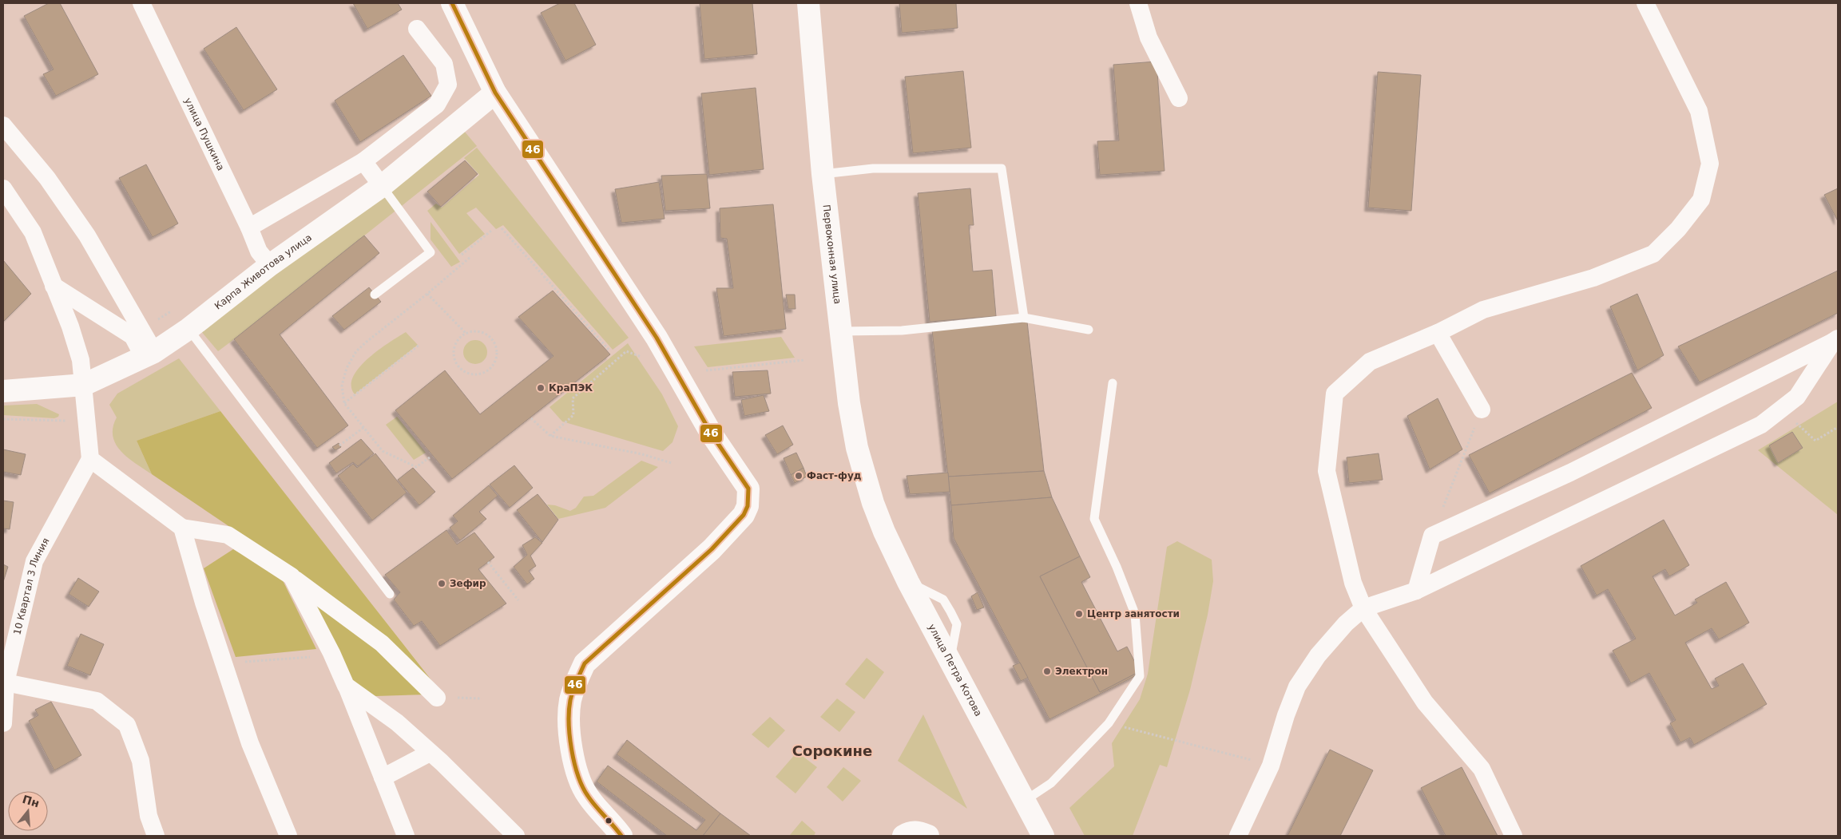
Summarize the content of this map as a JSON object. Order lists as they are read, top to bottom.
{
  "streets": {
    "main road": ["Первоконная улица", "Карпа Животова улица", "улица Петра Котова"],
    "street": ["улица Пушкина", "10 Квартал 3 Линия"]
  },
  "crossings": [
    ["улица Пушкина", "Карпа Животова улица"],
    ["Первоконная улица", "улица Петра Котова"]
  ],
  "districts": ["Сорокине"],
  "places": [
    "КраПЭК",
    "Фаст-фуд",
    "Зефир",
    "Центр занятости",
    "Электрон"
  ],
  "lines": ["transit line 46"],
  "north": "top"
}
